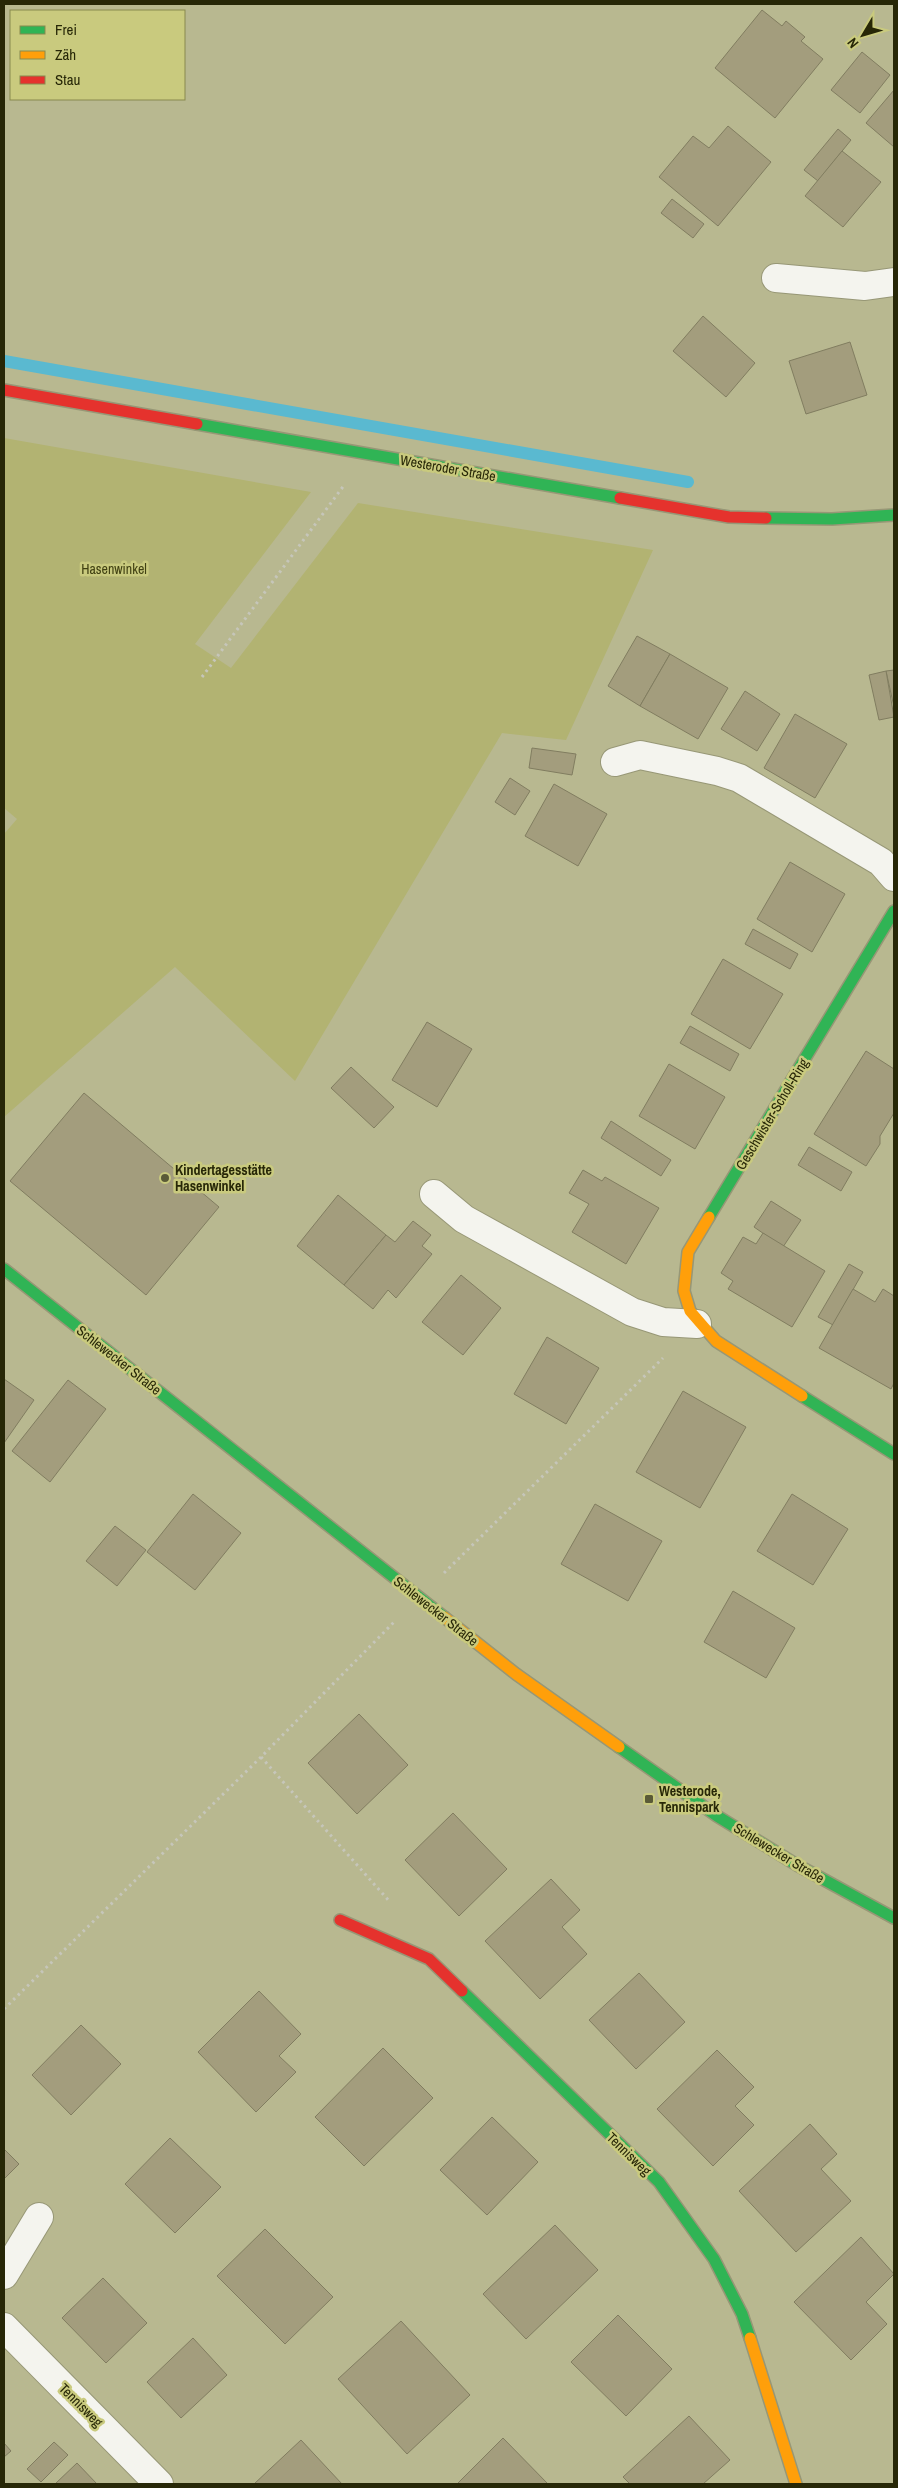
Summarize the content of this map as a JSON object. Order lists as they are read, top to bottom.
{
  "streets": {
    "street": [
      "Westeroder Straße",
      "Geschwister-Scholl-Ring",
      "Schlewecker Straße",
      "Tennisweg"
    ]
  },
  "parks": ["Hasenwinkel"],
  "places": {
    "other": ["Kindertagesstätte Hasenwinkel"],
    "transit": ["Westerode, Tennispark"]
  },
  "legend": ["Frei", "Zäh", "Stau"],
  "north": "bottom left"
}
